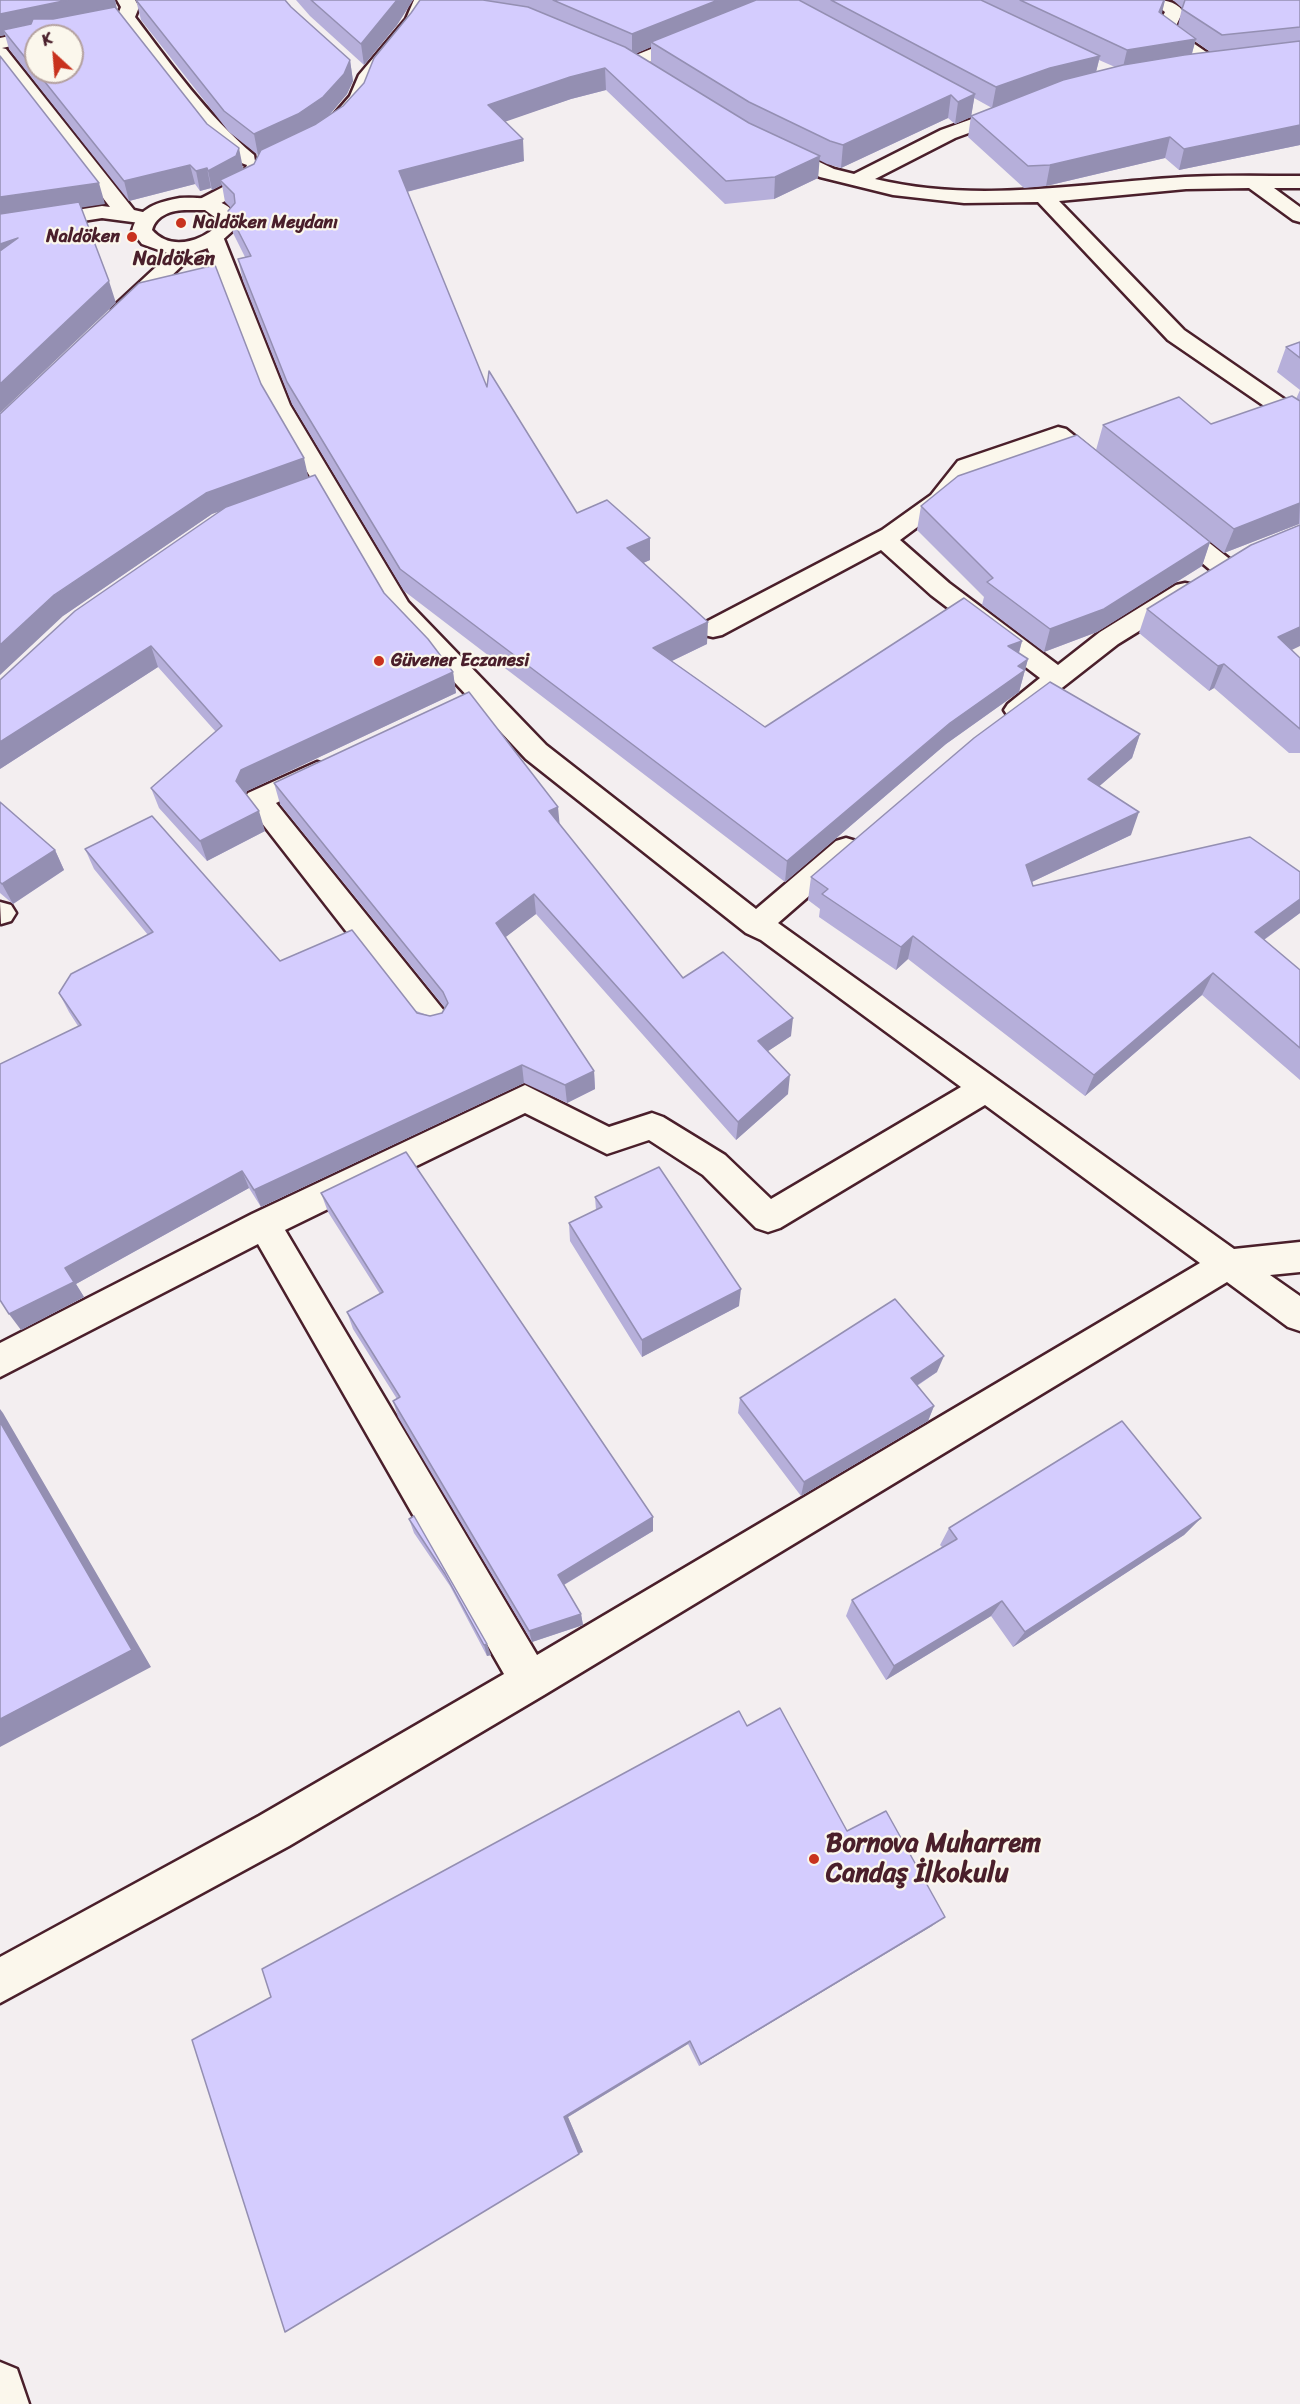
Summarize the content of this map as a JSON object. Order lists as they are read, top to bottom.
{
  "districts": ["Naldöken"],
  "places": [
    "Naldöken Meydanı",
    "Naldöken",
    "Güvener Eczanesi",
    "Bornova Muharrem Candaş İlkokulu"
  ],
  "north": "top left"
}
